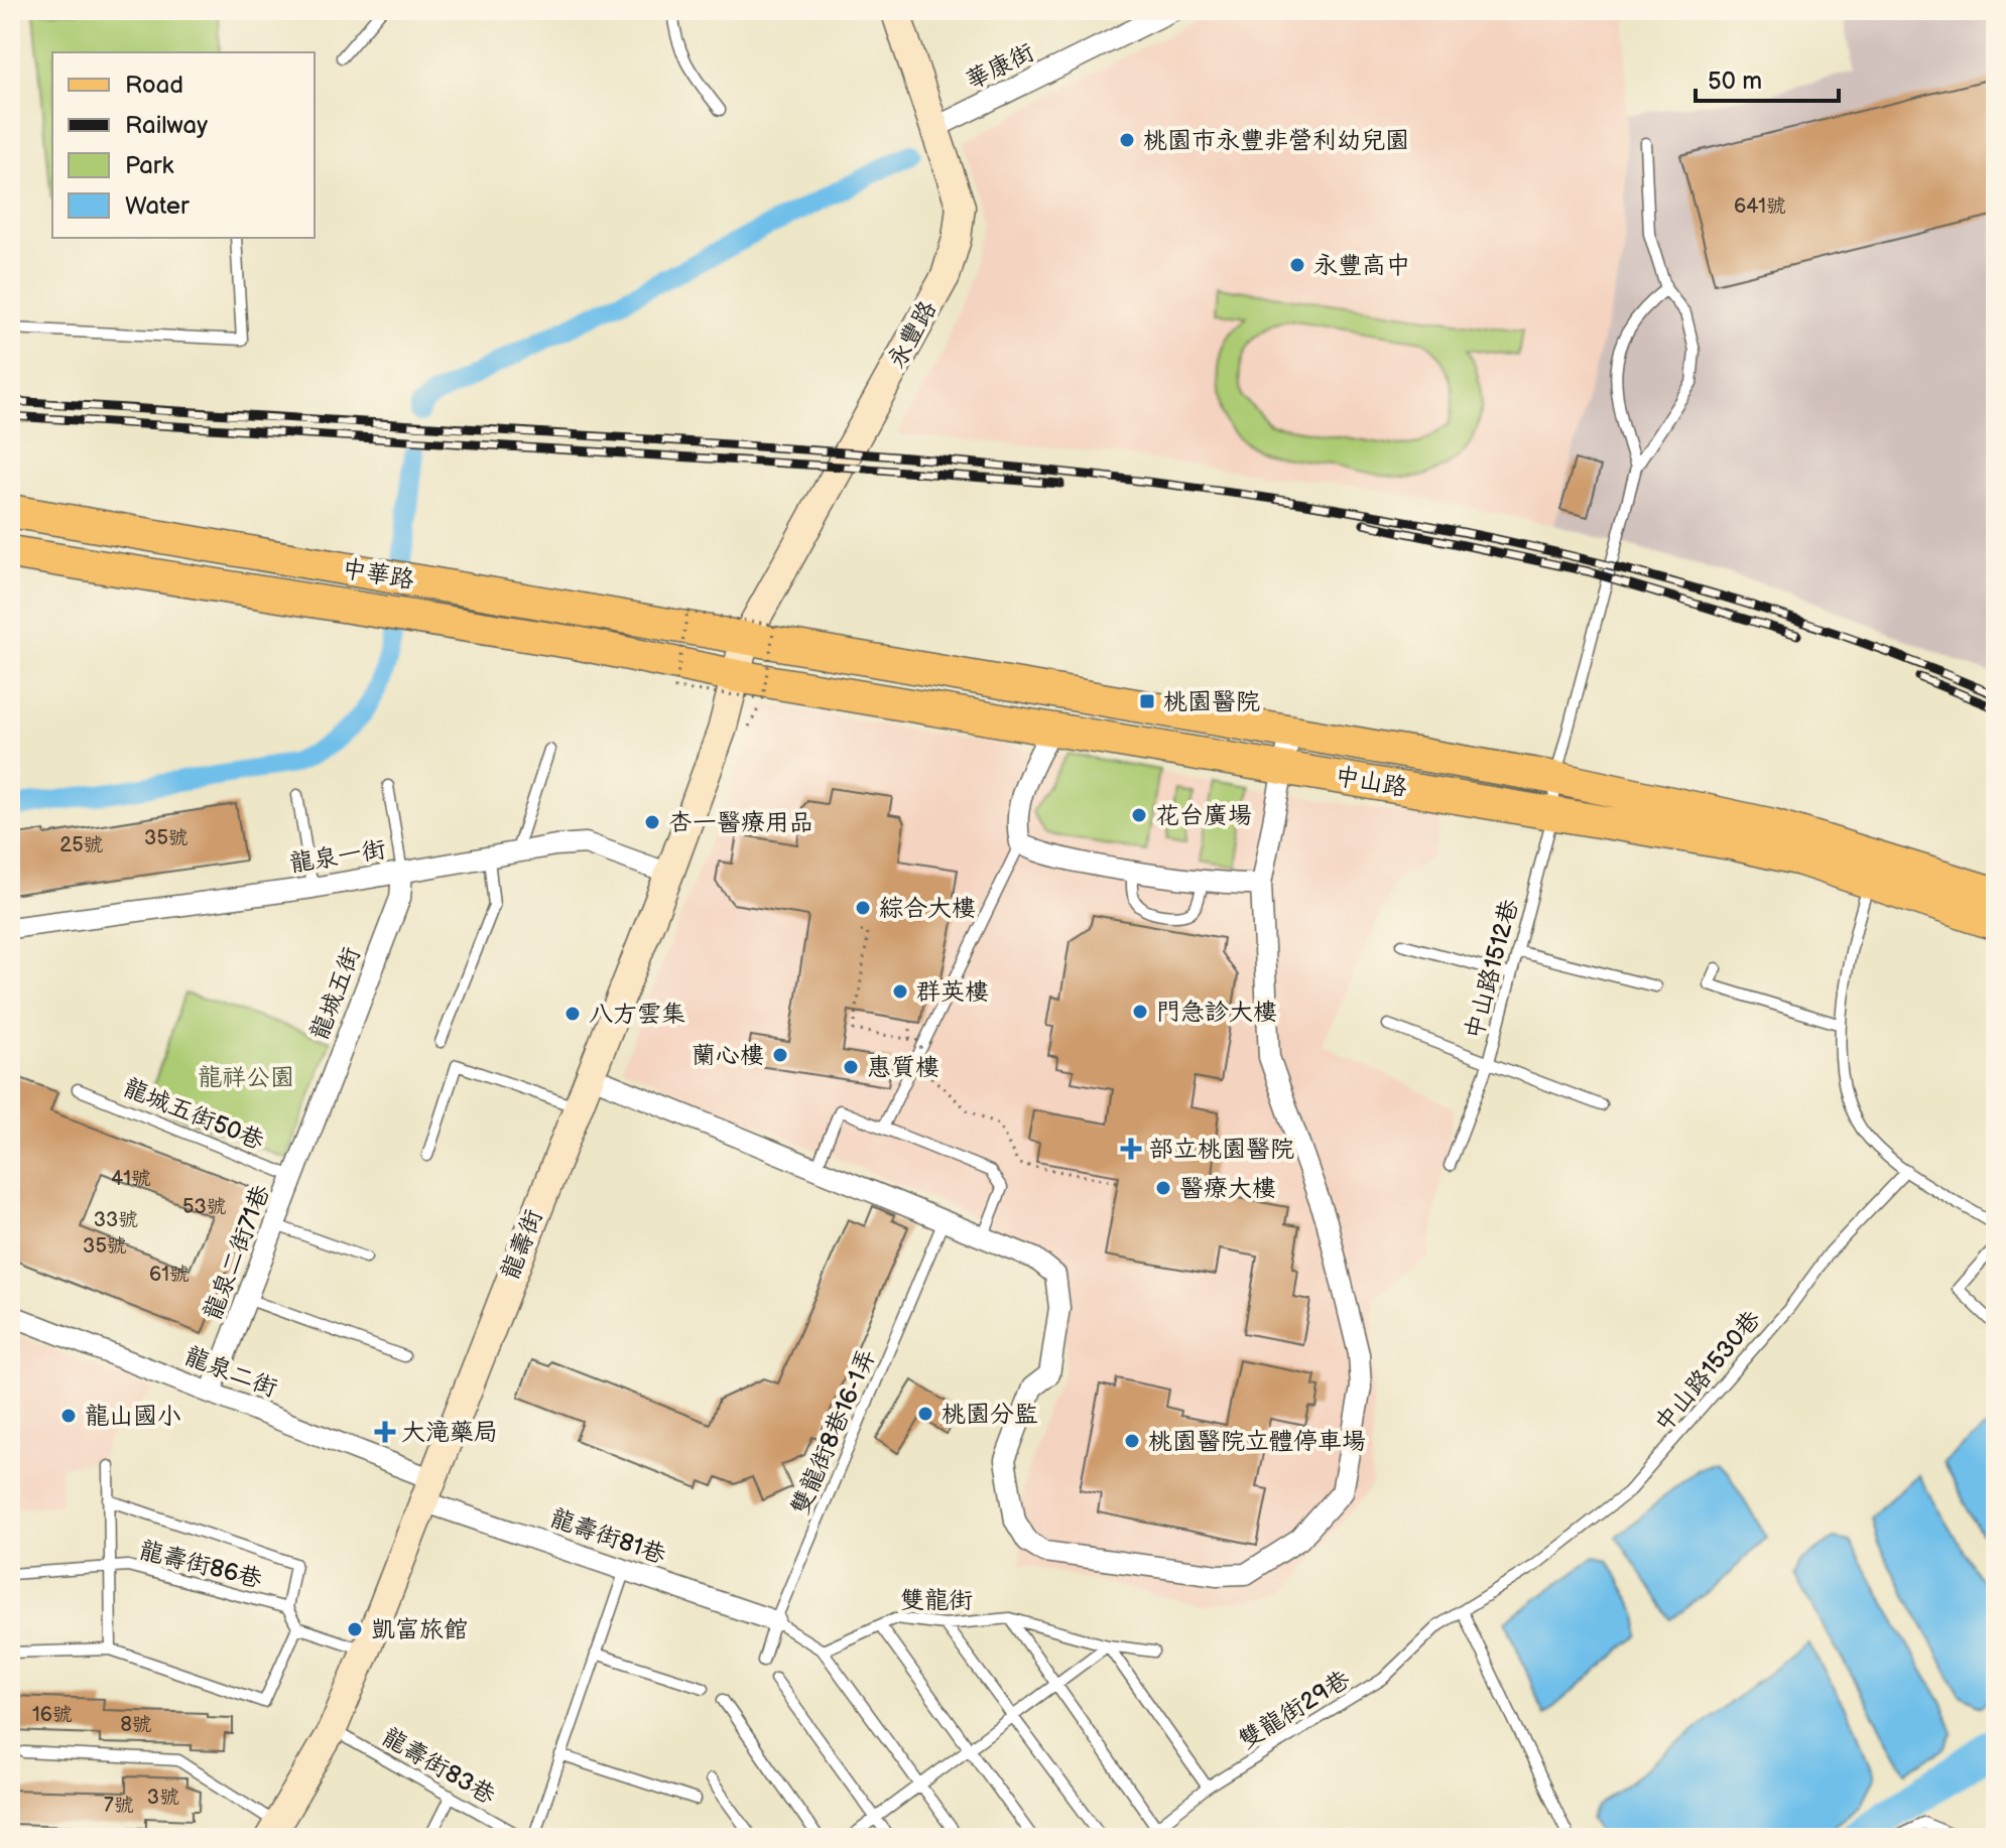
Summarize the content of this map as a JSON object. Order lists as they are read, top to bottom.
{
  "streets": {
    "main road": ["中華路", "中山路"],
    "street": [
      "華康街",
      "永豐路",
      "龍泉一街",
      "龍城五街",
      "龍壽街",
      "龍泉二街71巷",
      "龍泉二街",
      "龍壽街81巷"
    ],
    "lane": [
      "中山路1512巷",
      "龍城五街50巷",
      "中山路1530巷",
      "雙龍街8巷16-1弄",
      "龍壽街86巷",
      "雙龍街",
      "雙龍街29巷",
      "龍壽街83巷"
    ]
  },
  "crossings": [
    ["華康街", "永豐路"],
    ["永豐路", "中華路"],
    ["永豐路", "中山路"],
    ["永豐路", "龍壽街"],
    ["中華路", "中山路"],
    ["中華路", "龍壽街"],
    ["中山路", "中山路1512巷"],
    ["中山路", "龍壽街"],
    ["龍泉一街", "龍城五街"],
    ["龍泉一街", "龍壽街"],
    ["龍城五街", "龍城五街50巷"],
    ["龍城五街", "龍泉二街71巷"],
    ["龍城五街50巷", "龍泉二街71巷"],
    ["龍壽街", "龍泉二街"],
    ["龍壽街", "龍壽街81巷"],
    ["龍壽街", "龍壽街83巷"],
    ["龍泉二街71巷", "龍泉二街"],
    ["中山路1530巷", "雙龍街29巷"],
    ["龍泉二街", "龍壽街81巷"],
    ["雙龍街8巷16-1弄", "龍壽街81巷"]
  ],
  "parks": ["龍祥公園"],
  "places": {
    "other": [
      "桃園市永豐非營利幼兒園",
      "永豐高中",
      "花台廣場",
      "杏一醫療用品",
      "綜合大樓",
      "群英樓",
      "門急診大樓",
      "八方雲集",
      "蘭心樓",
      "惠質樓",
      "醫療大樓",
      "桃園分監",
      "龍山國小",
      "桃園醫院立體停車場",
      "凱富旅館"
    ],
    "transit": ["桃園醫院"],
    "health": ["部立桃園醫院", "大滝藥局"]
  },
  "house_numbers": [
    "641號",
    "35號",
    "25號",
    "41號",
    "53號",
    "33號",
    "35號",
    "61號",
    "16號",
    "8號",
    "3號",
    "7號"
  ],
  "legend": [
    "Road",
    "Railway",
    "Park",
    "Water"
  ],
  "scale_bar": "50 m"
}
